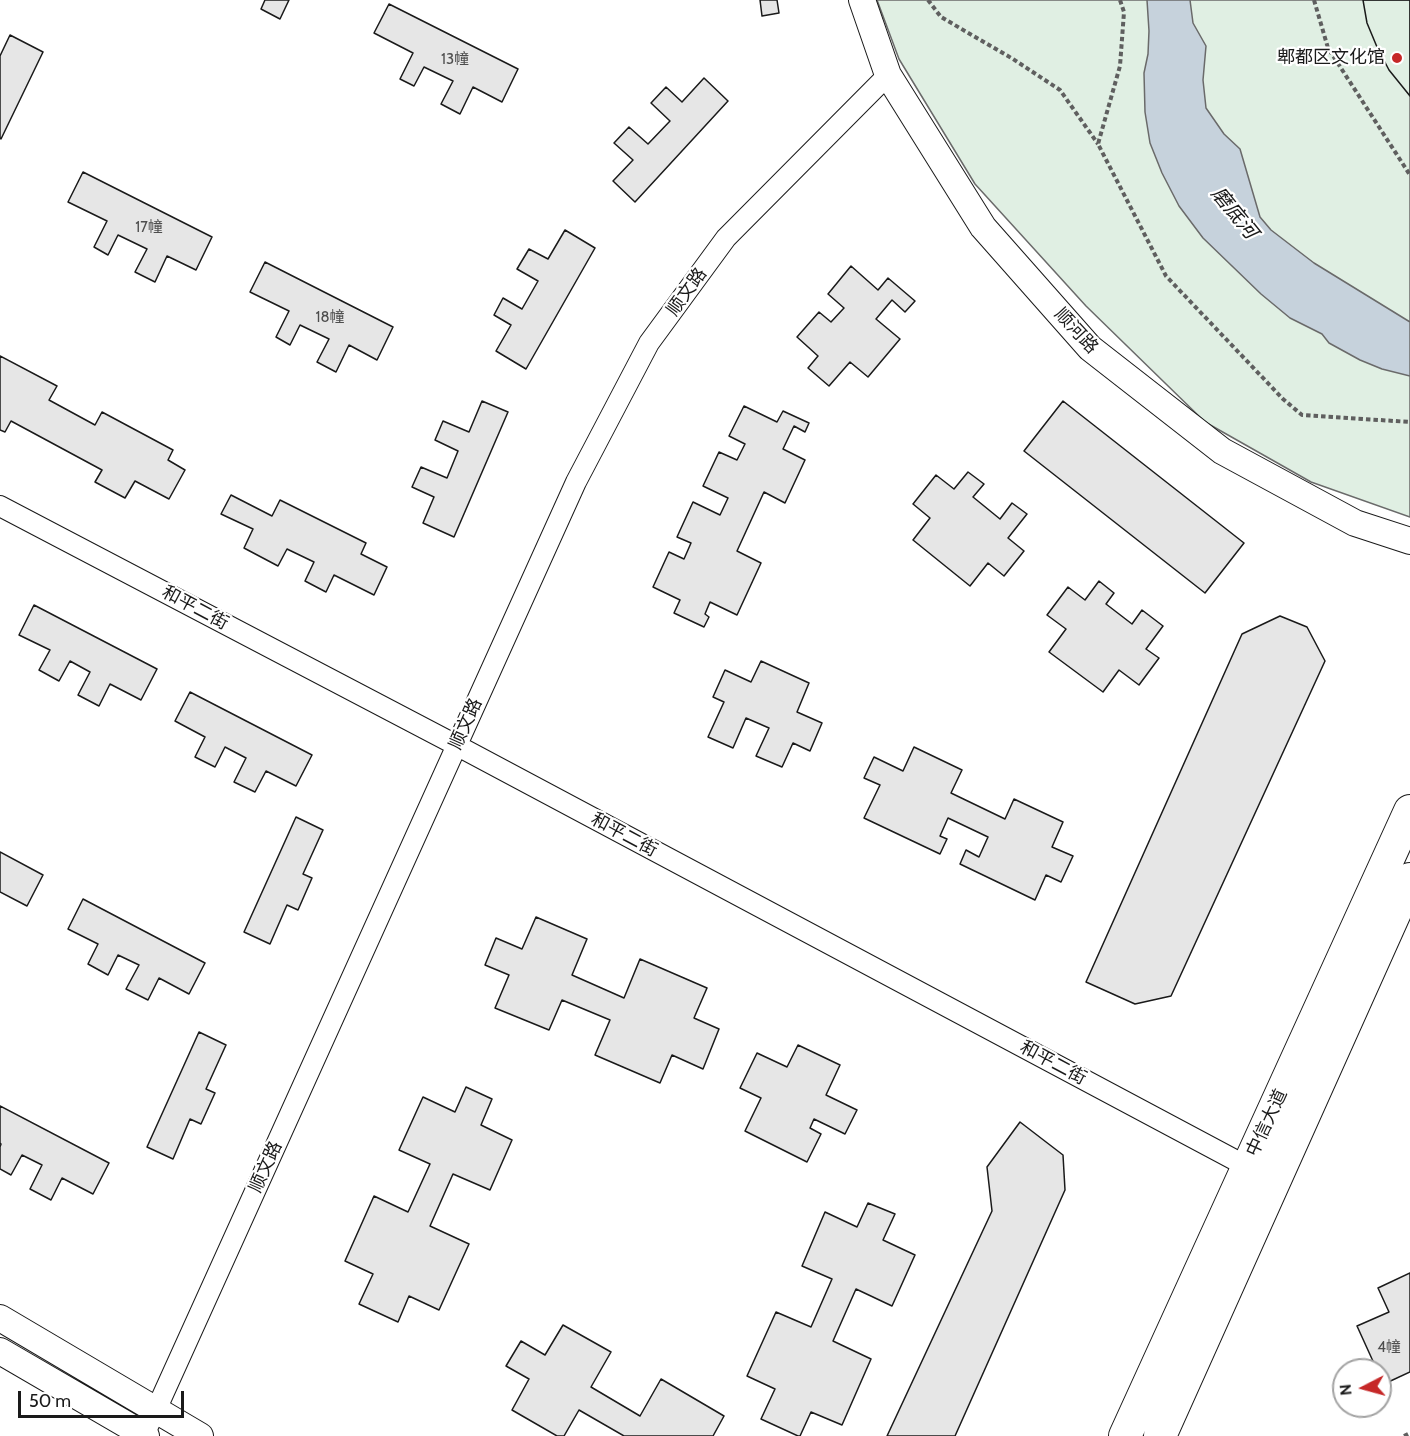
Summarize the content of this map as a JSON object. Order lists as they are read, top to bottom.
{
  "streets": {
    "main road": ["中信大道"],
    "street": ["顺文路", "顺河路", "和平二街"]
  },
  "crossings": [
    ["顺文路", "顺河路"],
    ["顺文路", "和平二街"],
    ["和平二街", "中信大道"]
  ],
  "water": ["磨底河"],
  "places": ["郫都区文化馆"],
  "house_numbers": [
    "13幢",
    "17幢",
    "18幢",
    "4幢"
  ],
  "scale_bar": "50 m",
  "north": "left"
}
